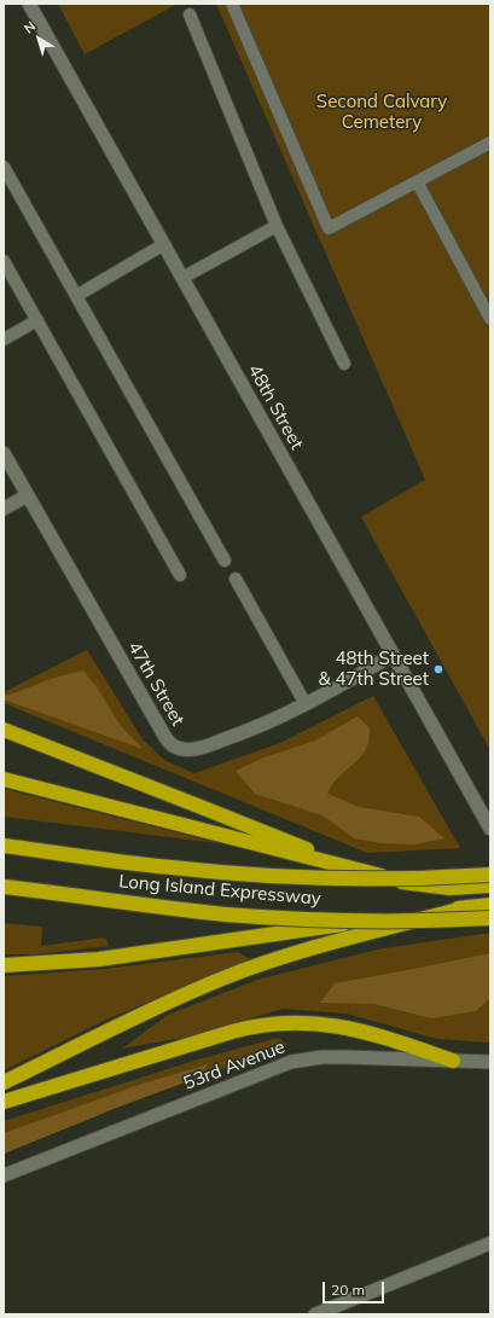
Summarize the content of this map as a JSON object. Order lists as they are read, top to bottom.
{
  "streets": {
    "highway": ["Long Island Expressway"],
    "street": ["48th Street", "47th Street", "53rd Avenue"]
  },
  "crossings": [
    ["48th Street", "47th Street"]
  ],
  "parks": ["Second Calvary Cemetery"],
  "places": ["48th Street & 47th Street"],
  "scale_bar": "20 m",
  "north": "top left"
}
